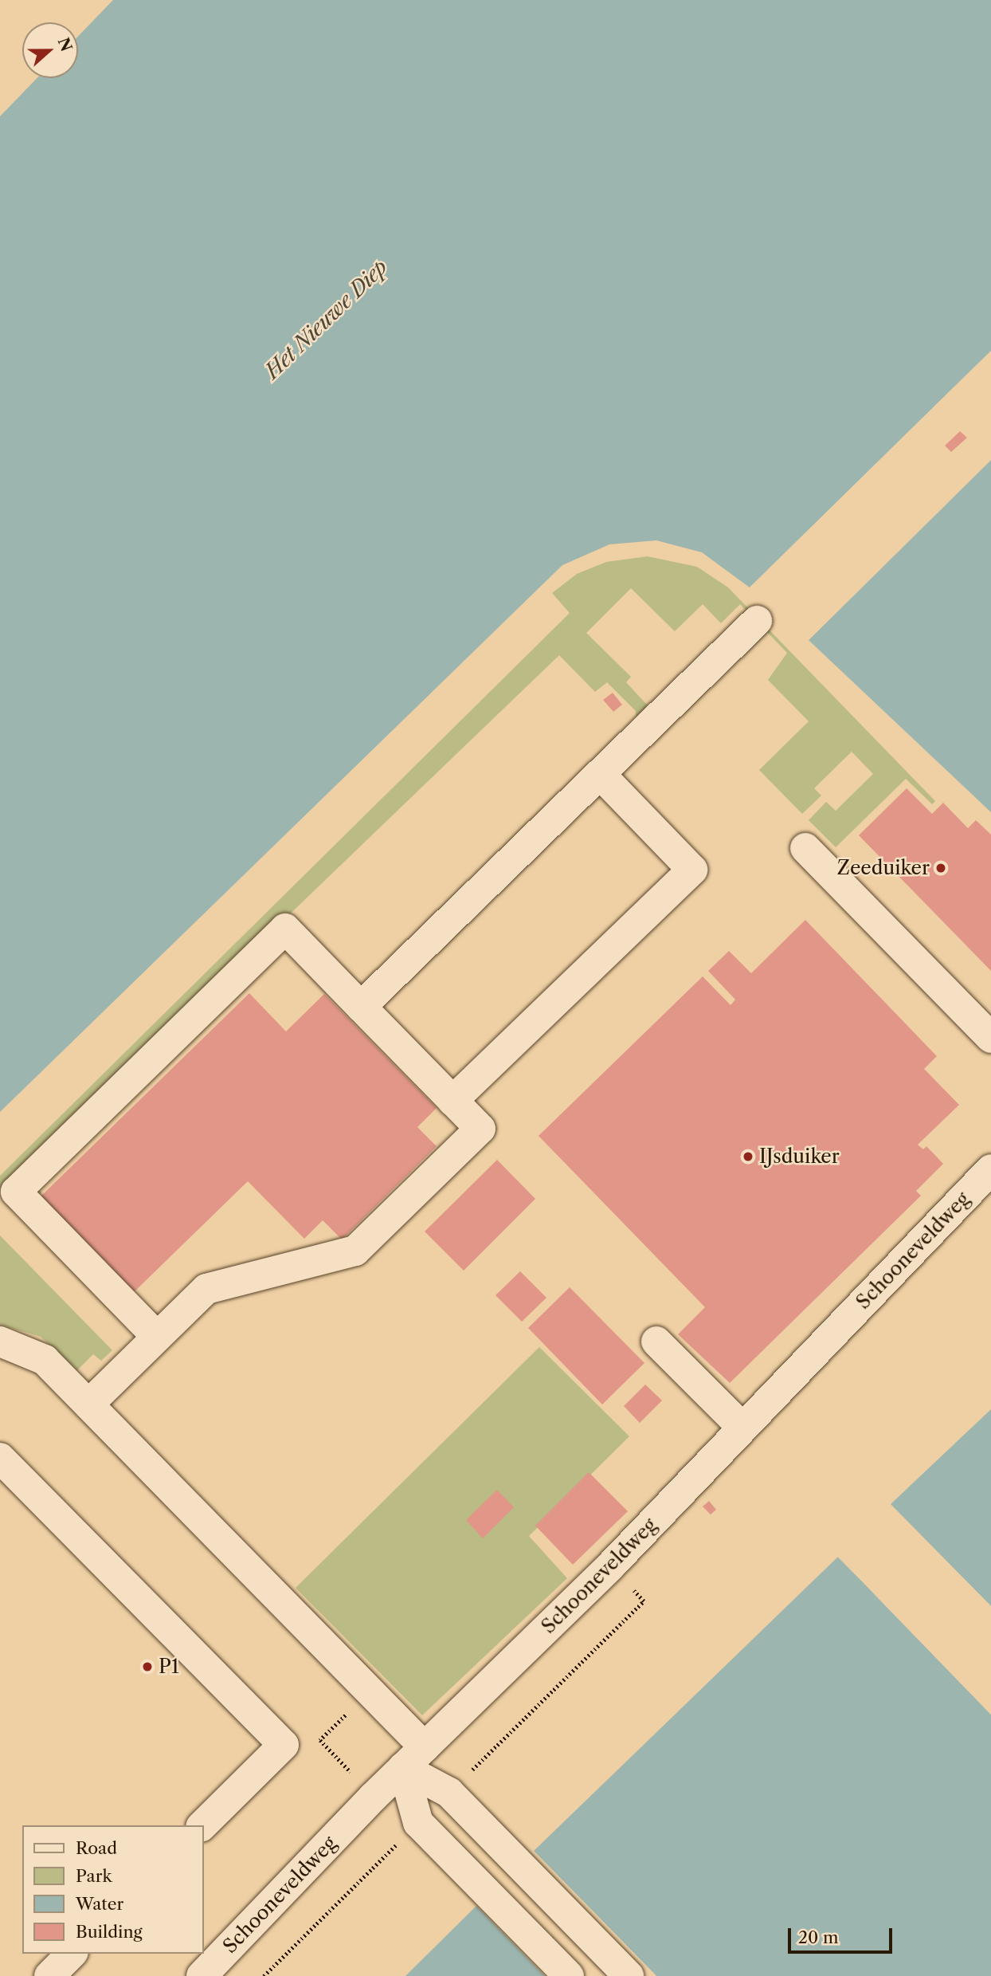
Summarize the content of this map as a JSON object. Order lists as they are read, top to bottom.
{
  "streets": {
    "street": ["Schooneveldweg"]
  },
  "water": ["Het Nieuwe Diep"],
  "places": ["Zeeduiker", "IJsduiker", "P1"],
  "legend": [
    "Road",
    "Park",
    "Water",
    "Building"
  ],
  "scale_bar": "20 m",
  "north": "right"
}
